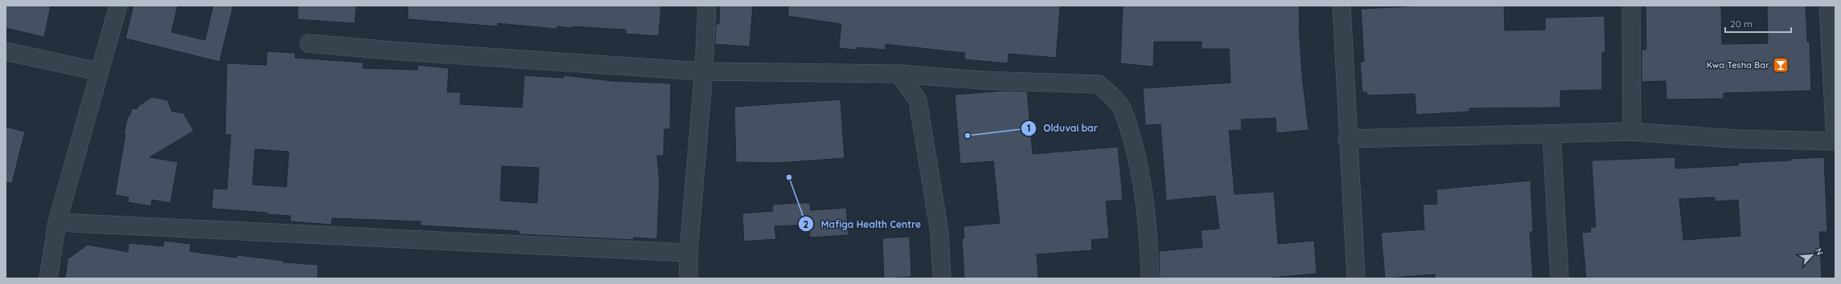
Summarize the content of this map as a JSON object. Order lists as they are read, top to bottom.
{
  "places": {
    "bar": ["Kwa Tesha Bar"],
    "other": ["Olduvai bar", "Mafiga Health Centre"]
  },
  "scale_bar": "20 m",
  "north": "top right"
}
